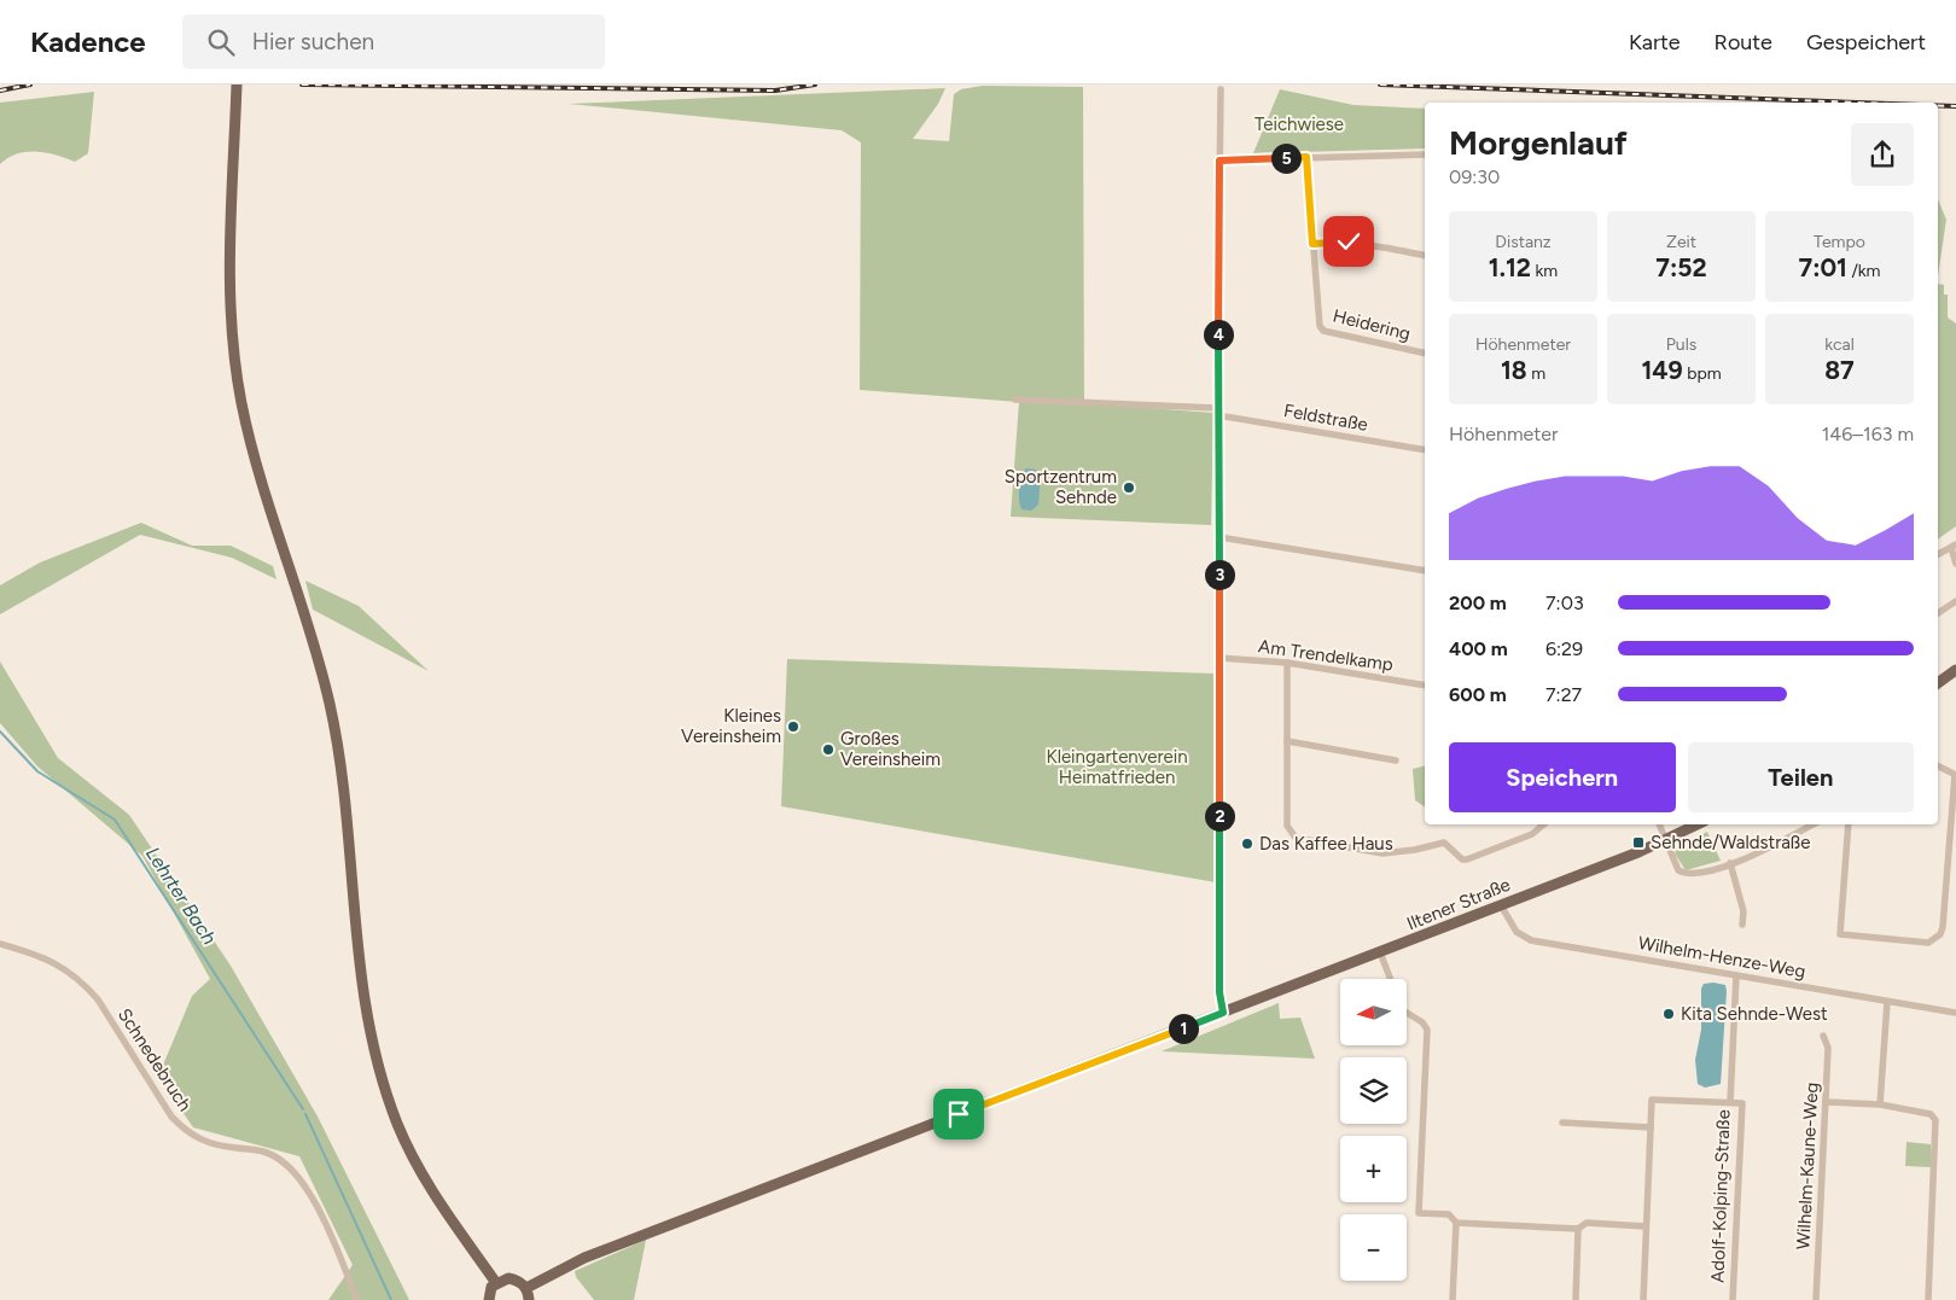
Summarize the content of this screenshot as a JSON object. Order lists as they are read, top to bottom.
{
  "streets": {
    "main road": ["Iltener Straße"],
    "street": [
      "Heidering",
      "Feldstraße",
      "Am Trendelkamp",
      "Wilhelm-Henze-Weg",
      "Schnedebruch",
      "Wilhelm-Kaune-Weg",
      "Adolf-Kolping-Straße"
    ]
  },
  "crossings": [
    ["Iltener Straße", "Wilhelm-Henze-Weg"],
    ["Wilhelm-Henze-Weg", "Adolf-Kolping-Straße"]
  ],
  "water": ["Lehrter Bach"],
  "parks": ["Teichwiese", "Kleingartenverein Heimatfrieden"],
  "places": {
    "other": [
      "Sportzentrum Sehnde",
      "Kleines Vereinsheim",
      "Großes Vereinsheim",
      "Das Kaffee Haus",
      "Kita Sehnde-West"
    ],
    "transit": ["Sehnde/Waldstraße"]
  },
  "north": "left",
  "page": {
    "header": "Kadence",
    "search": "Hier suchen",
    "nav": ["Karte", "Route", "Gespeichert"],
    "heading": ["Morgenlauf", "09:30"],
    "pins": [
      "5",
      "4",
      "3",
      "2",
      "1"
    ],
    "stats": [
      ["Distanz", "1.12 km"],
      ["Zeit", "7:52"],
      ["Tempo", "7:01 /km"],
      ["Höhenmeter", "18 m"],
      ["Puls", "149 bpm"],
      ["kcal", "87"]
    ],
    "chart": ["Höhenmeter", "146–163 m"],
    "list": [
      {
        "name": "200 m",
        "note": "7:03"
      },
      {
        "name": "400 m",
        "note": "6:29"
      },
      {
        "name": "600 m",
        "note": "7:27"
      }
    ],
    "buttons": ["Speichern", "Teilen"],
    "map_buttons": ["+", "−"]
  }
}
